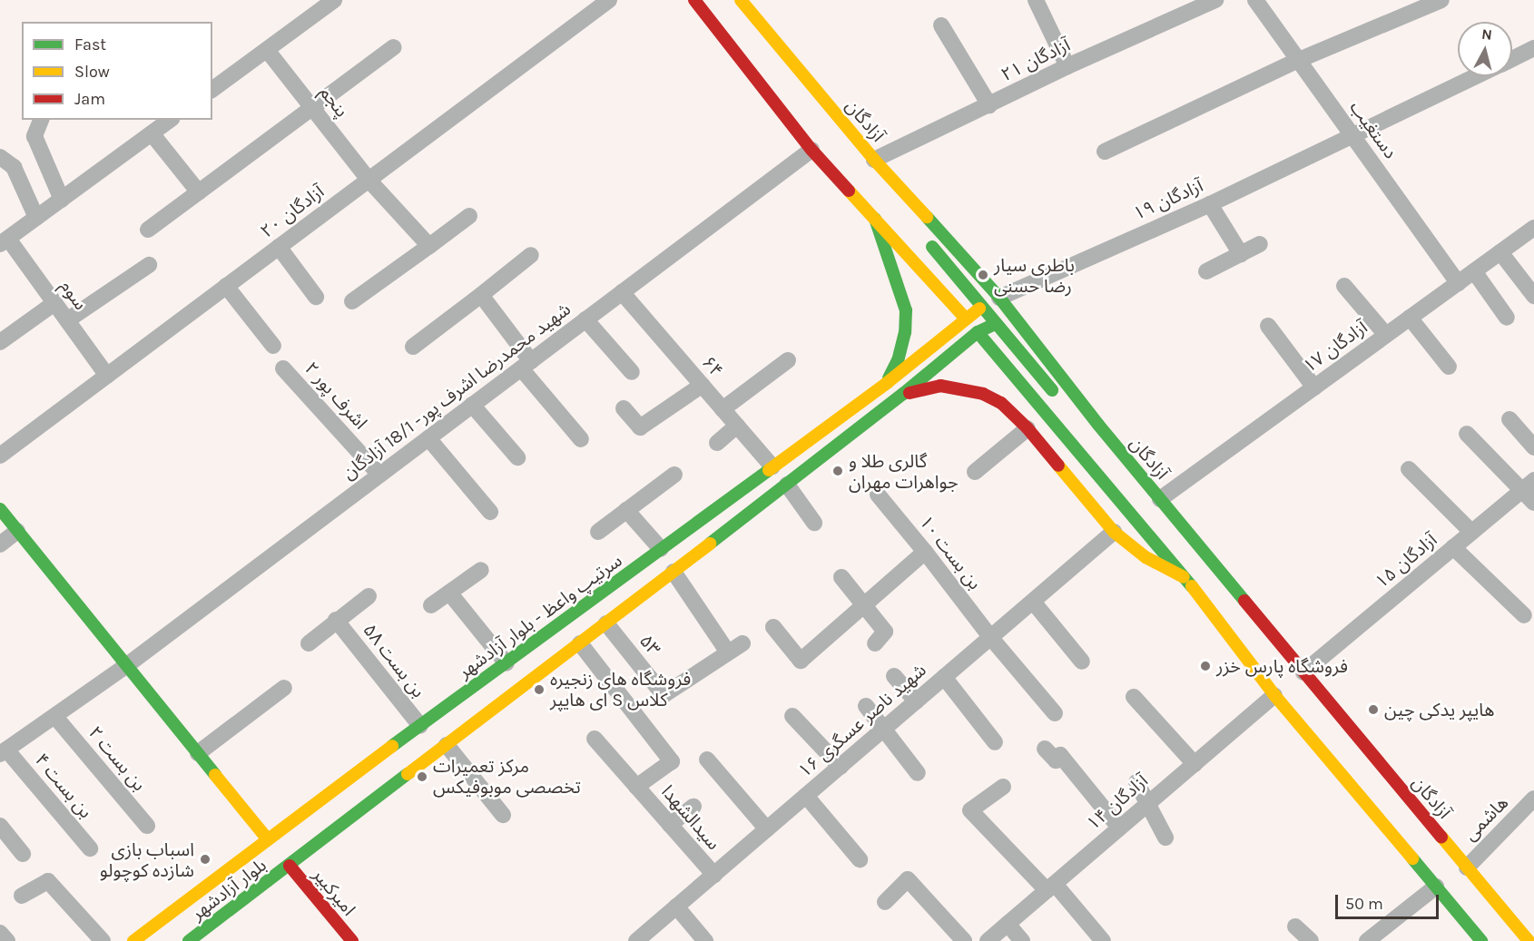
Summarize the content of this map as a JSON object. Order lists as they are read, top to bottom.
{
  "streets": {
    "main road": [
      "آزادگان",
      "سرتیپ واعظ - بلوار آزادشهر",
      "بلوار آزادشهر",
      "امیرکبیر"
    ],
    "street": [
      "۲۱ آزادگان",
      "پنجم",
      "دستغیب",
      "۱۹ آزادگان",
      "۲۰ آزادگان",
      "سوم",
      "۱۷ آزادگان",
      "۶۴",
      "شهید محمدرضا اشرف پور- 18/1 آزادگان",
      "۲ اشرف پور",
      "بن بست ۱۰",
      "۱۵ آزادگان",
      "۵۳",
      "بن بست ۵۸",
      "۱۶ شهید ناصر عسگری",
      "بن بست ۲",
      "بن بست ۴",
      "۱۴ آزادگان",
      "سیدالشهدا",
      "هاشمی"
    ]
  },
  "crossings": [
    ["۲۱ آزادگان", "آزادگان"],
    ["پنجم", "۲۰ آزادگان"],
    ["آزادگان", "۱۹ آزادگان"],
    ["آزادگان", "۱۷ آزادگان"],
    ["آزادگان", "۱۵ آزادگان"],
    ["آزادگان", "هاشمی"],
    ["دستغیب", "۱۹ آزادگان"],
    ["دستغیب", "۱۷ آزادگان"],
    ["۲۰ آزادگان", "سوم"],
    ["۶۴", "شهید محمدرضا اشرف پور- 18/1 آزادگان"],
    ["۶۴", "سرتیپ واعظ - بلوار آزادشهر"],
    ["شهید محمدرضا اشرف پور- 18/1 آزادگان", "۲ اشرف پور"],
    ["شهید محمدرضا اشرف پور- 18/1 آزادگان", "بن بست ۲"],
    ["شهید محمدرضا اشرف پور- 18/1 آزادگان", "بن بست ۴"],
    ["بن بست ۱۰", "۱۶ شهید ناصر عسگری"],
    ["سرتیپ واعظ - بلوار آزادشهر", "بن بست ۵۸"],
    ["۱۶ شهید ناصر عسگری", "سیدالشهدا"],
    ["بلوار آزادشهر", "امیرکبیر"]
  ],
  "places": [
    "باطری سیار رضا حسنی",
    "گالری طلا و جواهرات مهران",
    "فروشگاه پارس خزر",
    "فروشگاه های زنجیره ای هایپر S کلاس",
    "هایپر یدکی چین",
    "مرکز تعمیرات تخصصی موبوفیکس",
    "اسباب بازی شازده کوچولو"
  ],
  "legend": ["Fast", "Slow", "Jam"],
  "scale_bar": "50 m",
  "north": "top"
}
